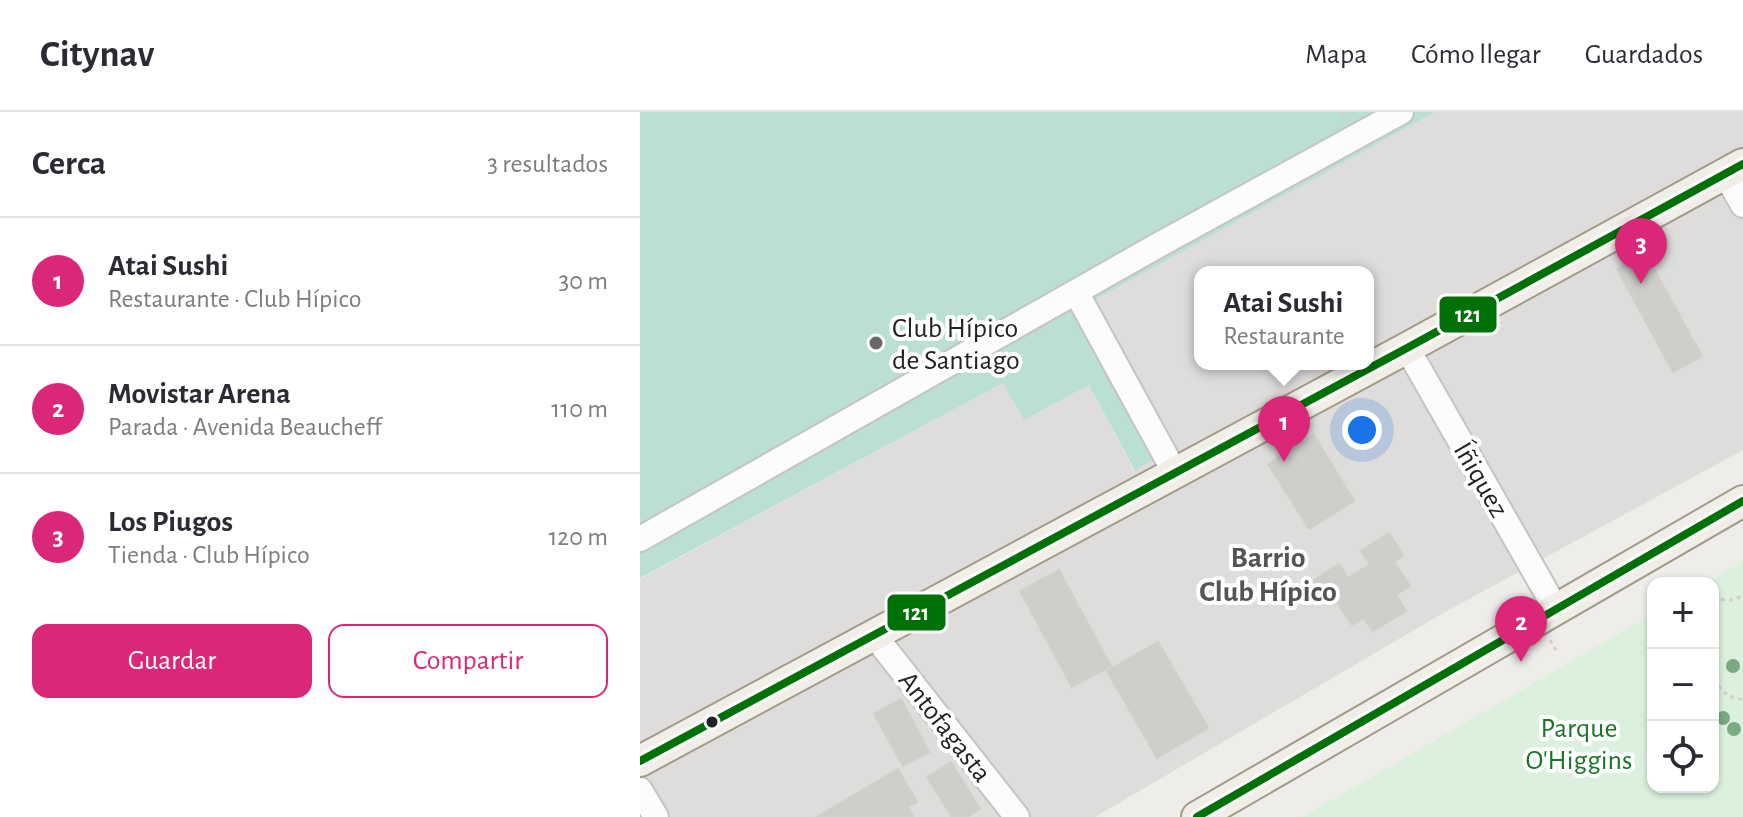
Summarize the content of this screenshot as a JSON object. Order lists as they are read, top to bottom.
{
  "streets": {
    "street": ["Íñiquez", "Antofagasta"]
  },
  "districts": ["Barrio Club Hípico"],
  "parks": ["Parque O'Higgins"],
  "places": ["Club Hípico de Santiago"],
  "lines": ["transit line 121"],
  "page": {
    "header": "Citynav",
    "nav": ["Mapa", "Cómo llegar", "Guardados"],
    "heading": ["Cerca", "3 resultados"],
    "list": [
      {
        "mark": "1",
        "name": "Atai Sushi",
        "note": "Restaurante · Club Hípico",
        "value": "30 m"
      },
      {
        "mark": "2",
        "name": "Movistar Arena",
        "note": "Parada · Avenida Beaucheff",
        "value": "110 m"
      },
      {
        "mark": "3",
        "name": "Los Piugos",
        "note": "Tienda · Club Hípico",
        "value": "120 m"
      }
    ],
    "pins": ["3", "1", "2"],
    "popup": ["Atai Sushi", "Restaurante"],
    "map_buttons": ["+", "−"],
    "buttons": ["Guardar", "Compartir"]
  }
}
